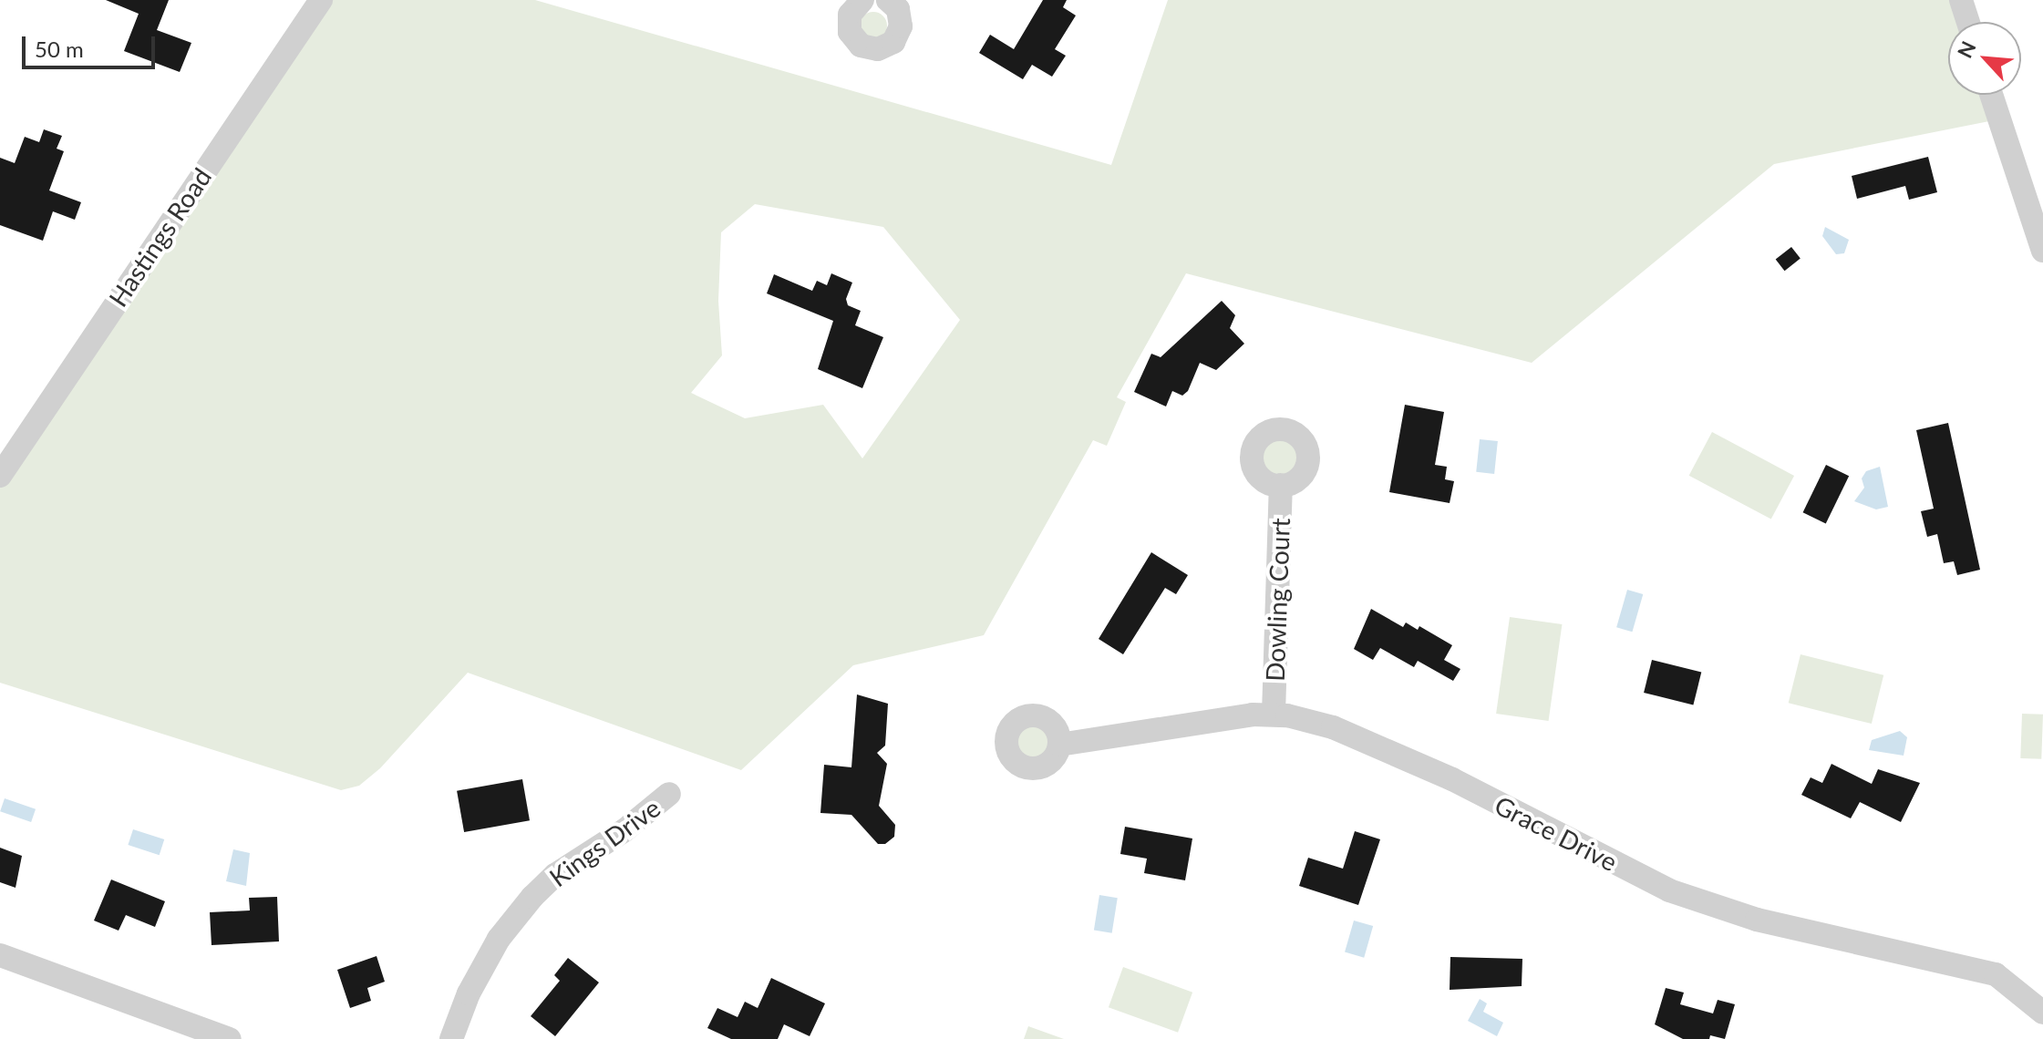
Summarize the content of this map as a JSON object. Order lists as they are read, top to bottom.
{
  "streets": {
    "street": [
      "Hastings Road",
      "Dowling Court",
      "Grace Drive",
      "Kings Drive"
    ]
  },
  "crossings": [
    ["Dowling Court", "Grace Drive"]
  ],
  "scale_bar": "50 m",
  "north": "top left"
}
